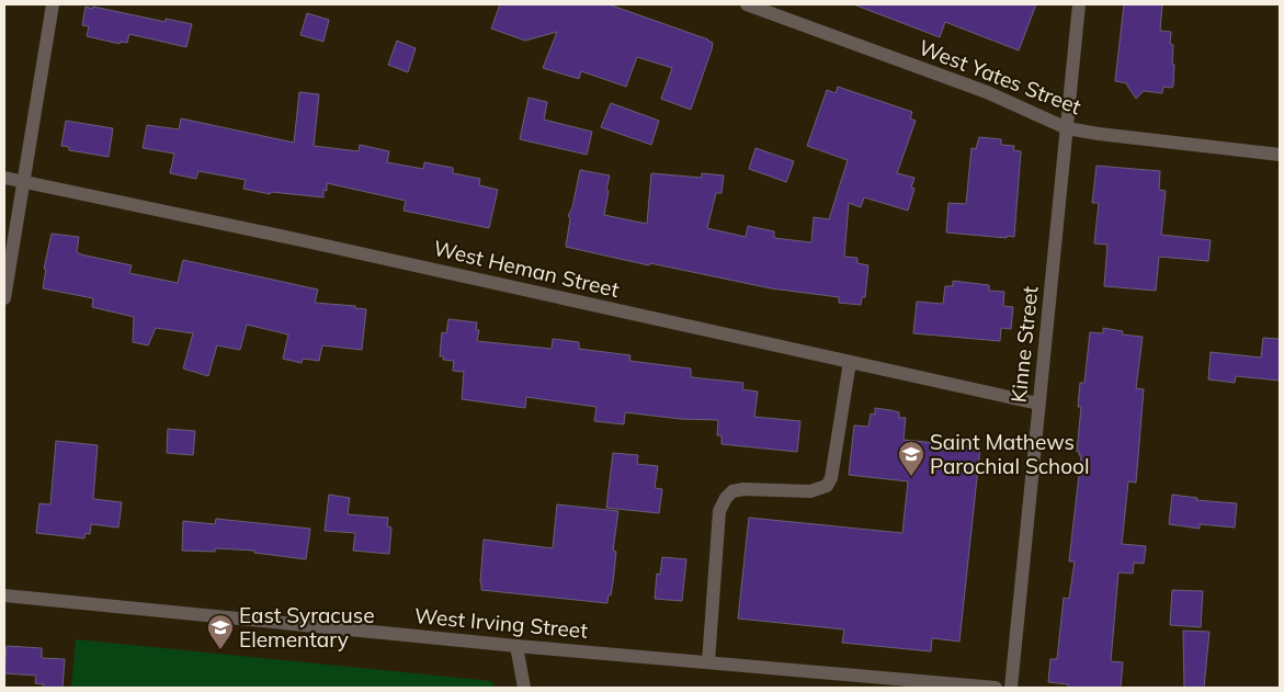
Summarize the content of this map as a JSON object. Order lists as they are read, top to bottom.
{
  "streets": {
    "street": [
      "West Yates Street",
      "West Heman Street",
      "Kinne Street",
      "West Irving Street"
    ]
  },
  "crossings": [
    ["West Yates Street", "Kinne Street"],
    ["West Heman Street", "Kinne Street"]
  ],
  "places": {
    "school or university": ["Saint Mathews Parochial School", "East Syracuse Elementary"]
  }
}
